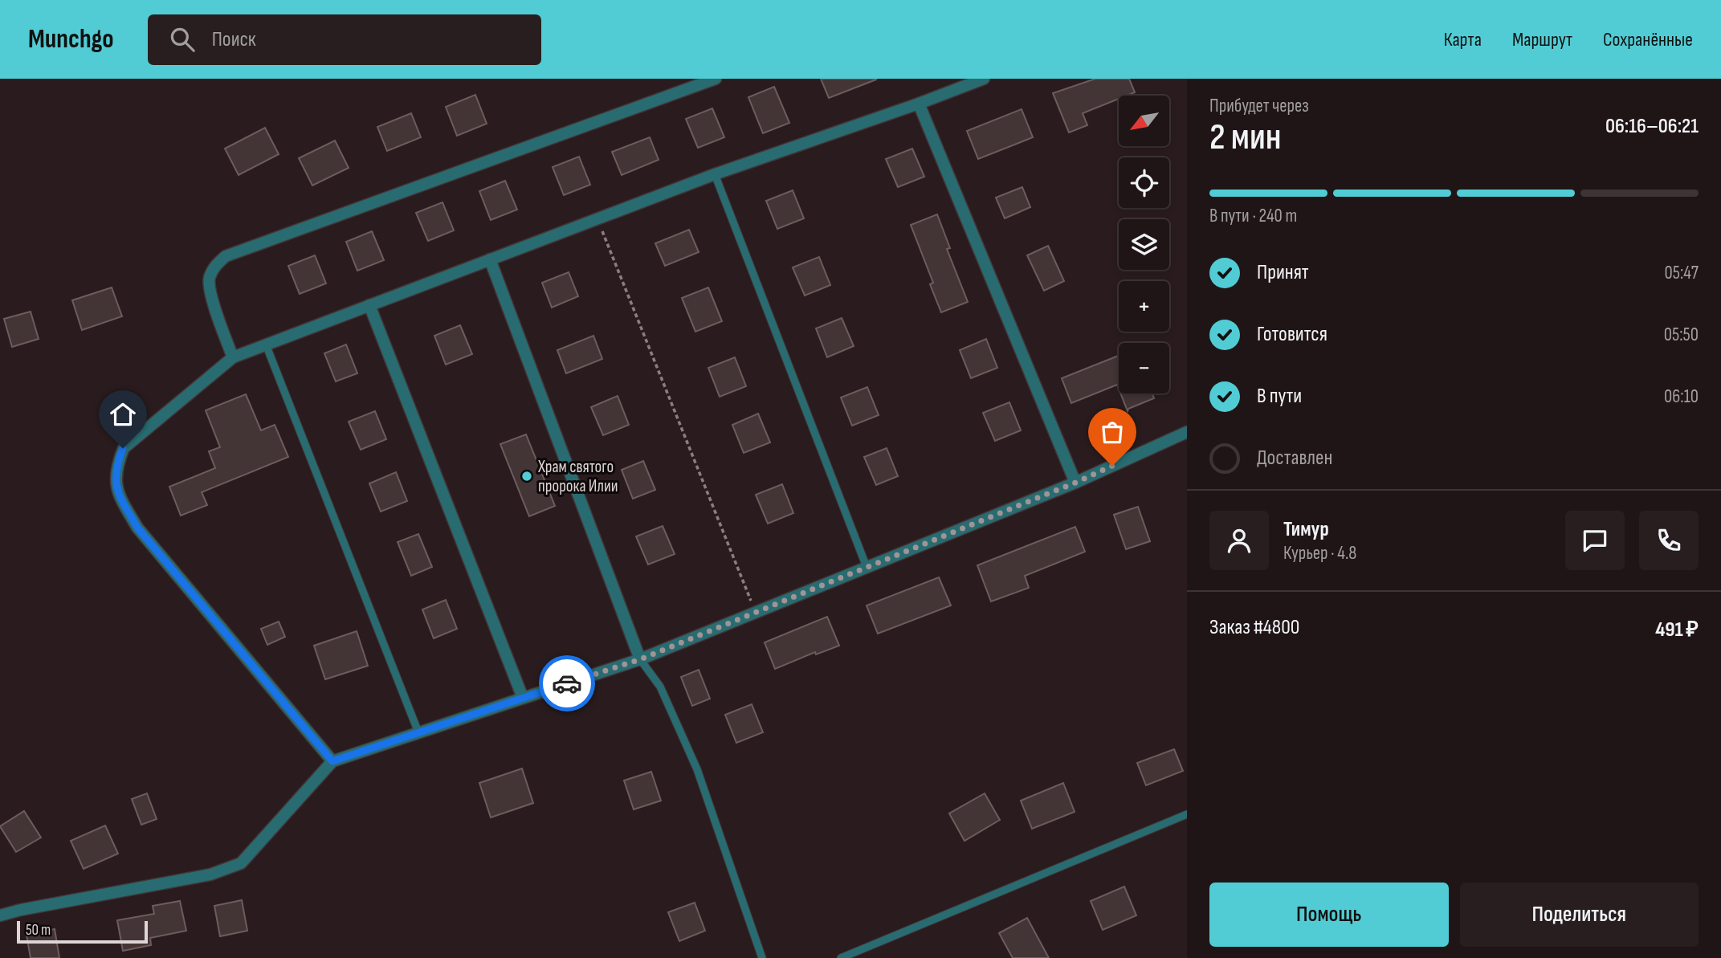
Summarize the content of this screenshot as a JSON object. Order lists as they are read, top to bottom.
{
  "places": ["Храм святого пророка Илии"],
  "scale_bar": "50 m",
  "north": "bottom left",
  "page": {
    "header": "Munchgo",
    "search": "Поиск",
    "nav": ["Карта", "Маршрут", "Сохранённые"],
    "heading": ["2 мин", "Прибудет через", "06:16–06:21"],
    "panel": [
      "Тимур",
      "Курьер · 4.8",
      "Заказ #4800",
      "491 ₽"
    ],
    "map_buttons": ["+", "−"],
    "bar": "В пути · 240 m",
    "list": [
      ["Принят", "05:47"],
      ["Готовится", "05:50"],
      ["В пути", "06:10"],
      "Доставлен"
    ],
    "buttons": ["Помощь", "Поделиться"],
    "scale": "50 m"
  }
}
